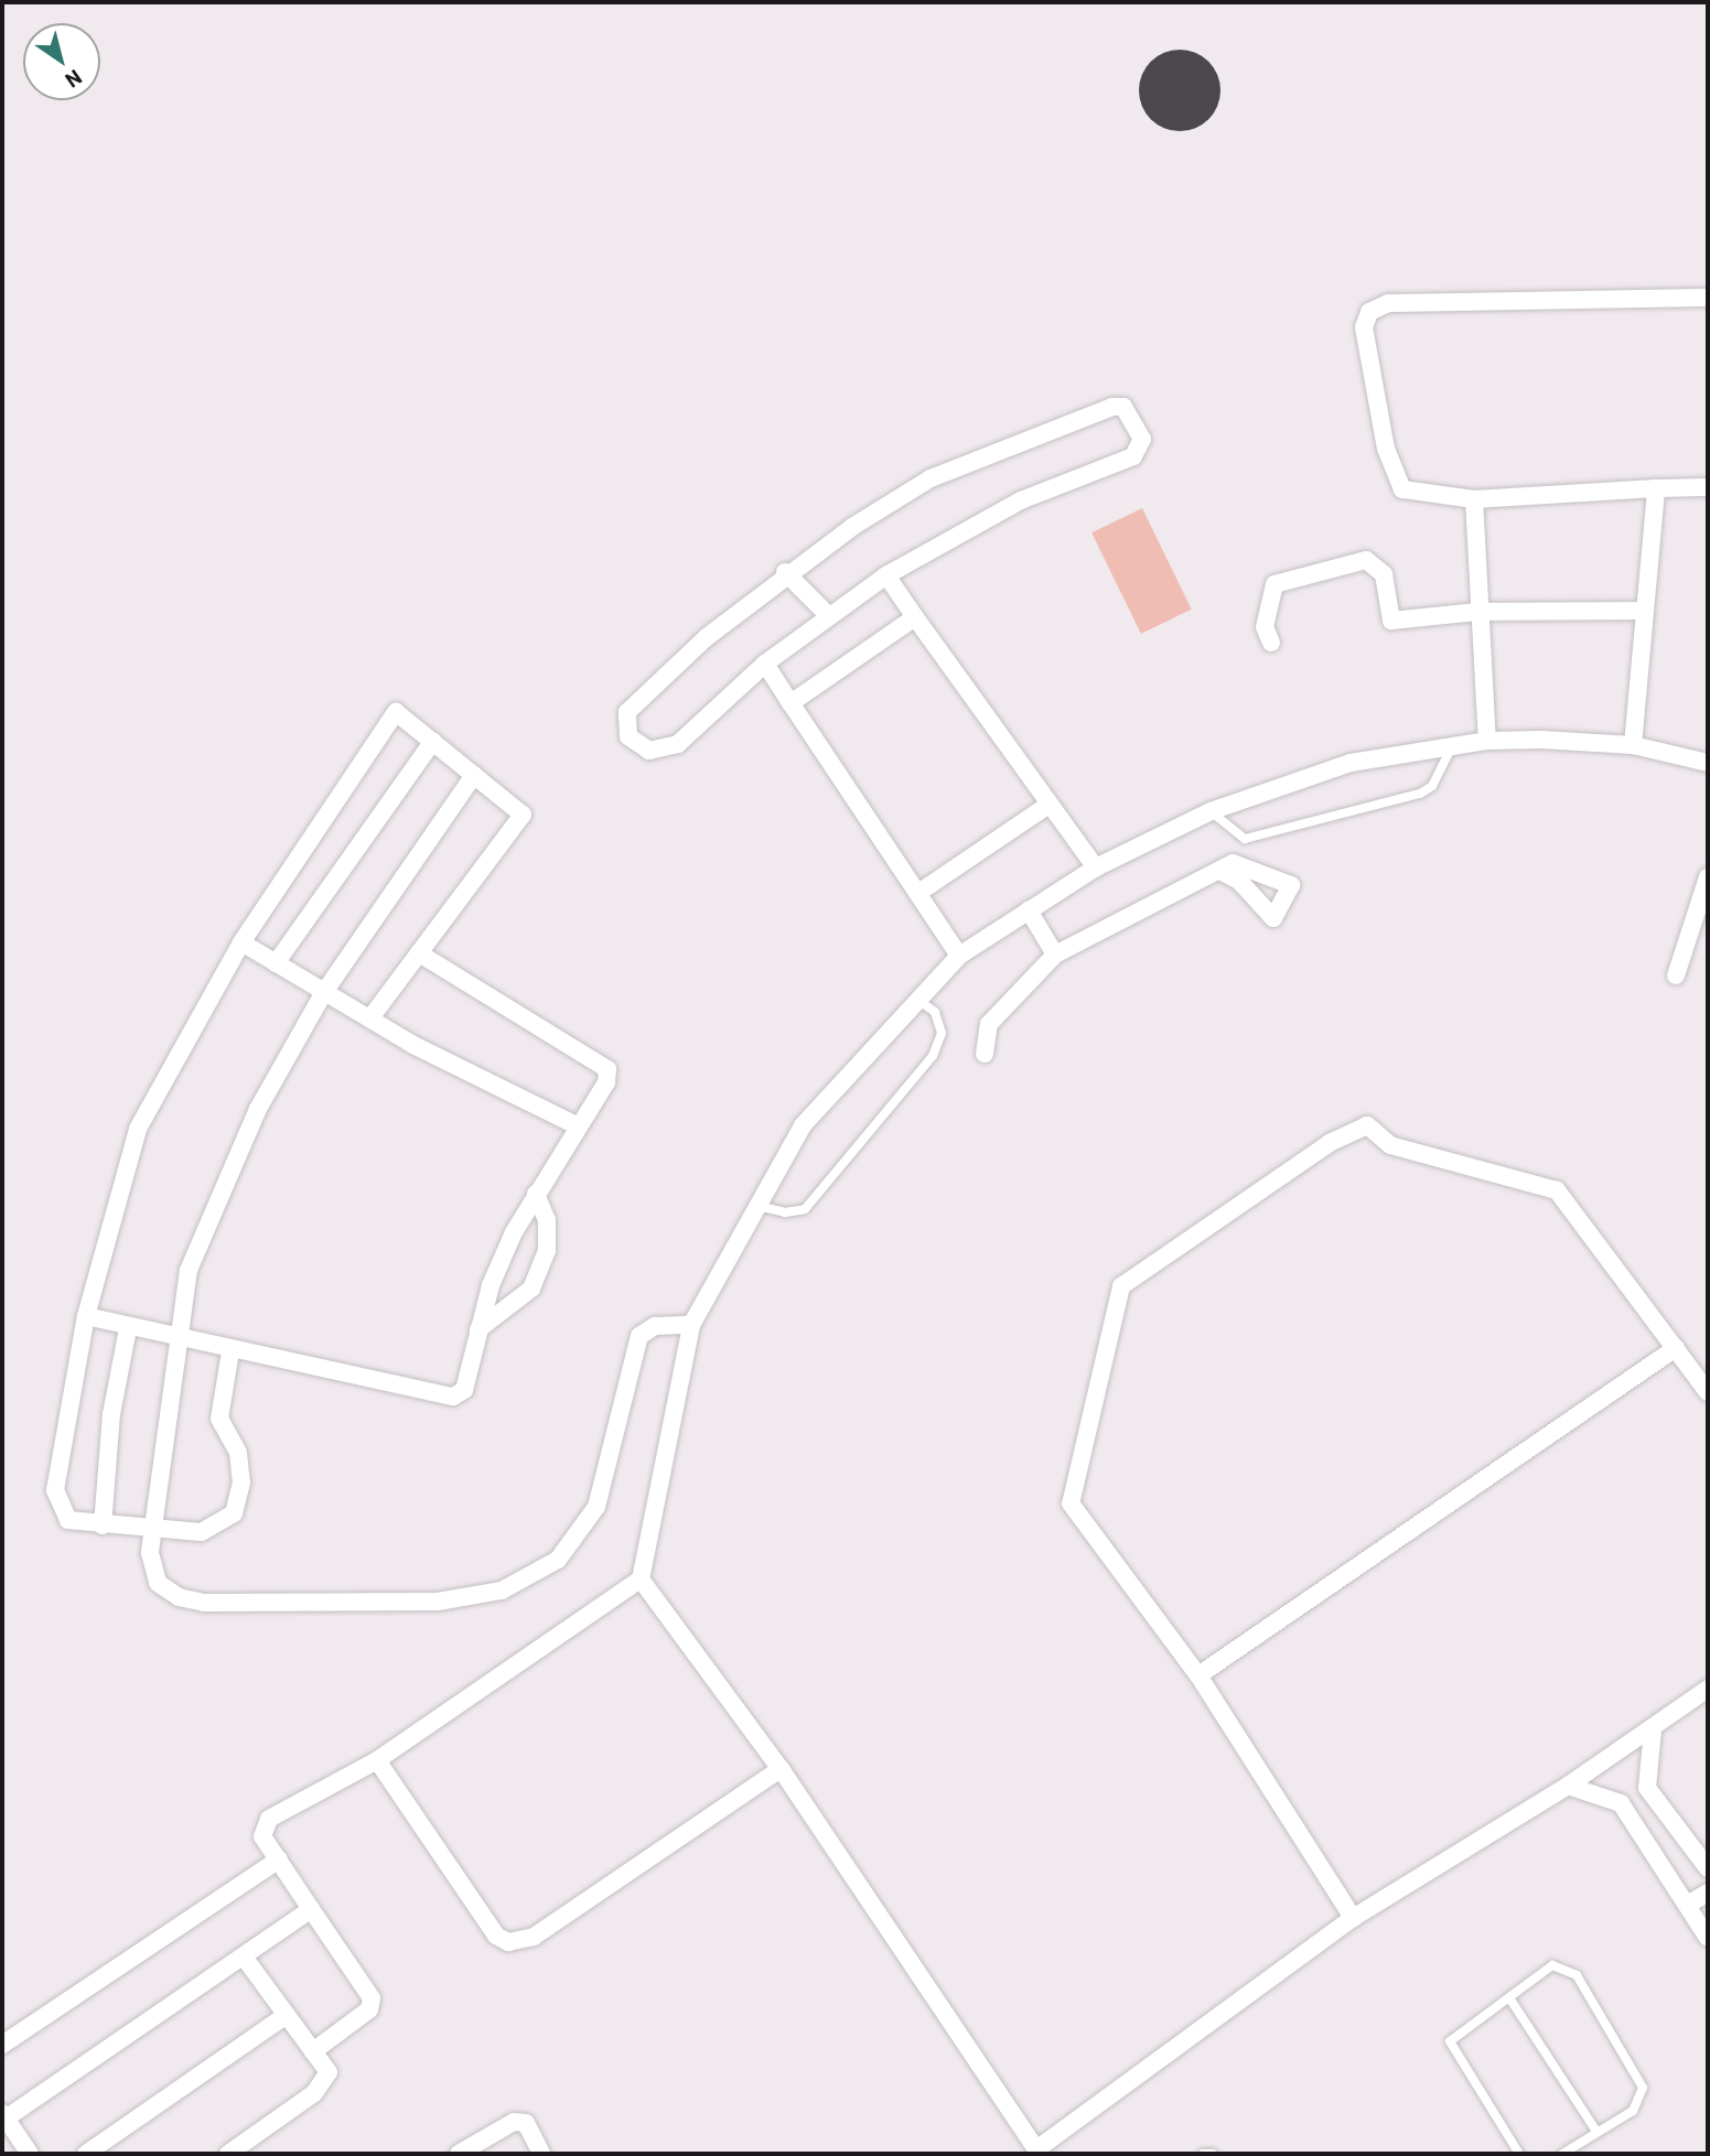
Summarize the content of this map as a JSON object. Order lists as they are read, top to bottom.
{
  "north": "bottom right"
}
